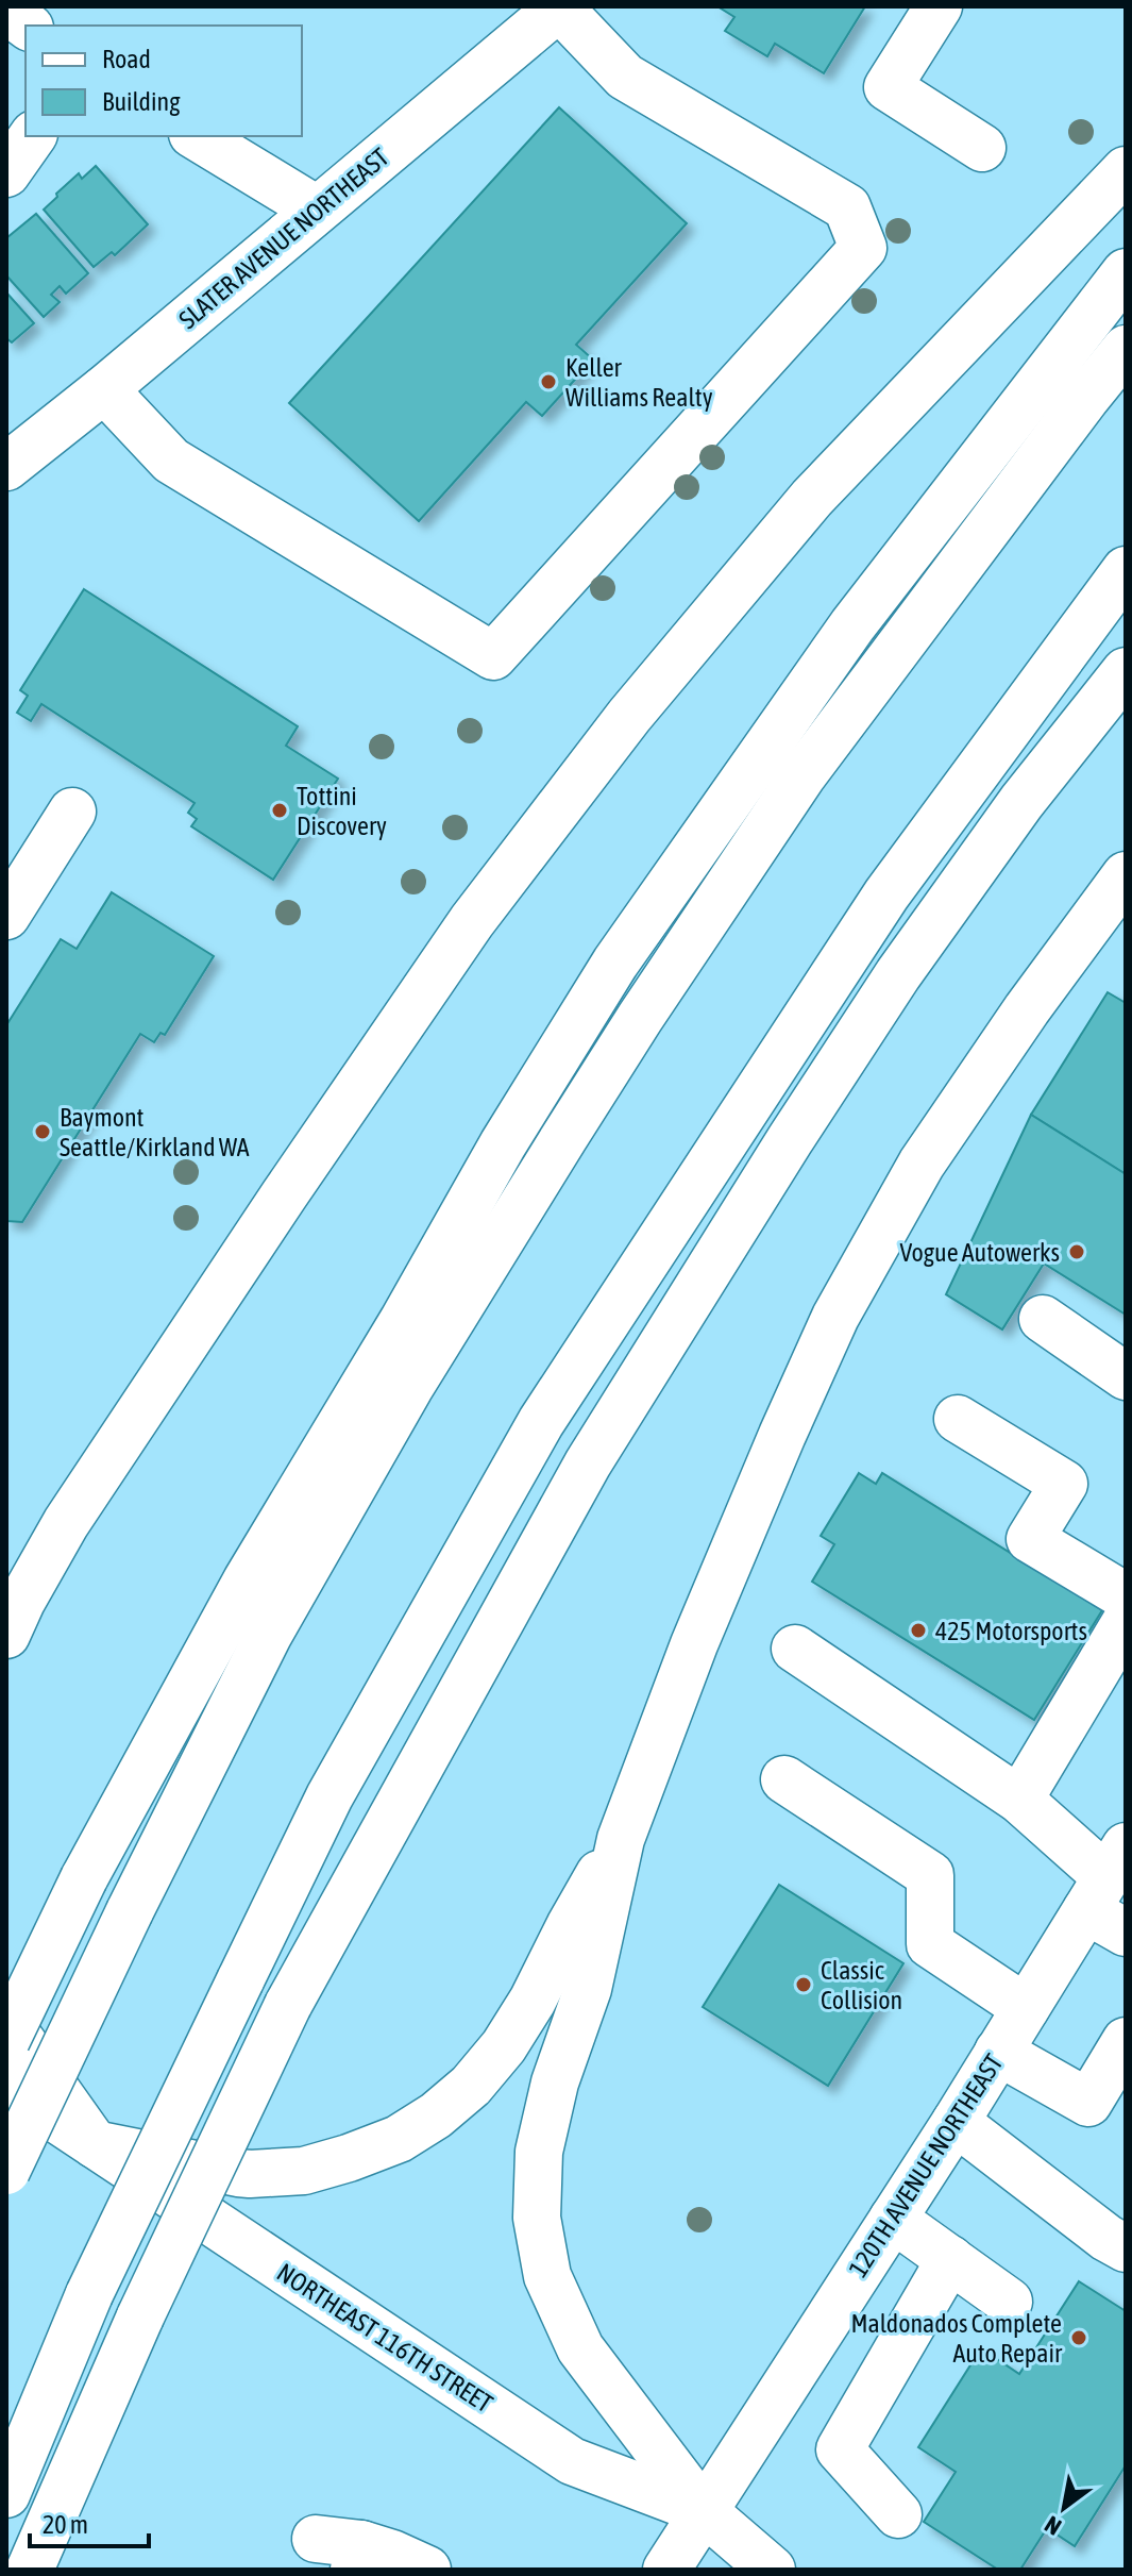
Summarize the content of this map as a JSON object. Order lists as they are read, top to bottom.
{
  "streets": {
    "main road": ["SLATER AVENUE NORTHEAST", "120TH AVENUE NORTHEAST", "NORTHEAST 116TH STREET"]
  },
  "crossings": [
    ["120TH AVENUE NORTHEAST", "NORTHEAST 116TH STREET"]
  ],
  "places": [
    "Keller Williams Realty",
    "Tottini Discovery",
    "Baymont Seattle/Kirkland WA",
    "Vogue Autowerks",
    "425 Motorsports",
    "Classic Collision",
    "Maldonados Complete Auto Repair"
  ],
  "legend": ["Road", "Building"],
  "scale_bar": "20 m",
  "north": "bottom left"
}
